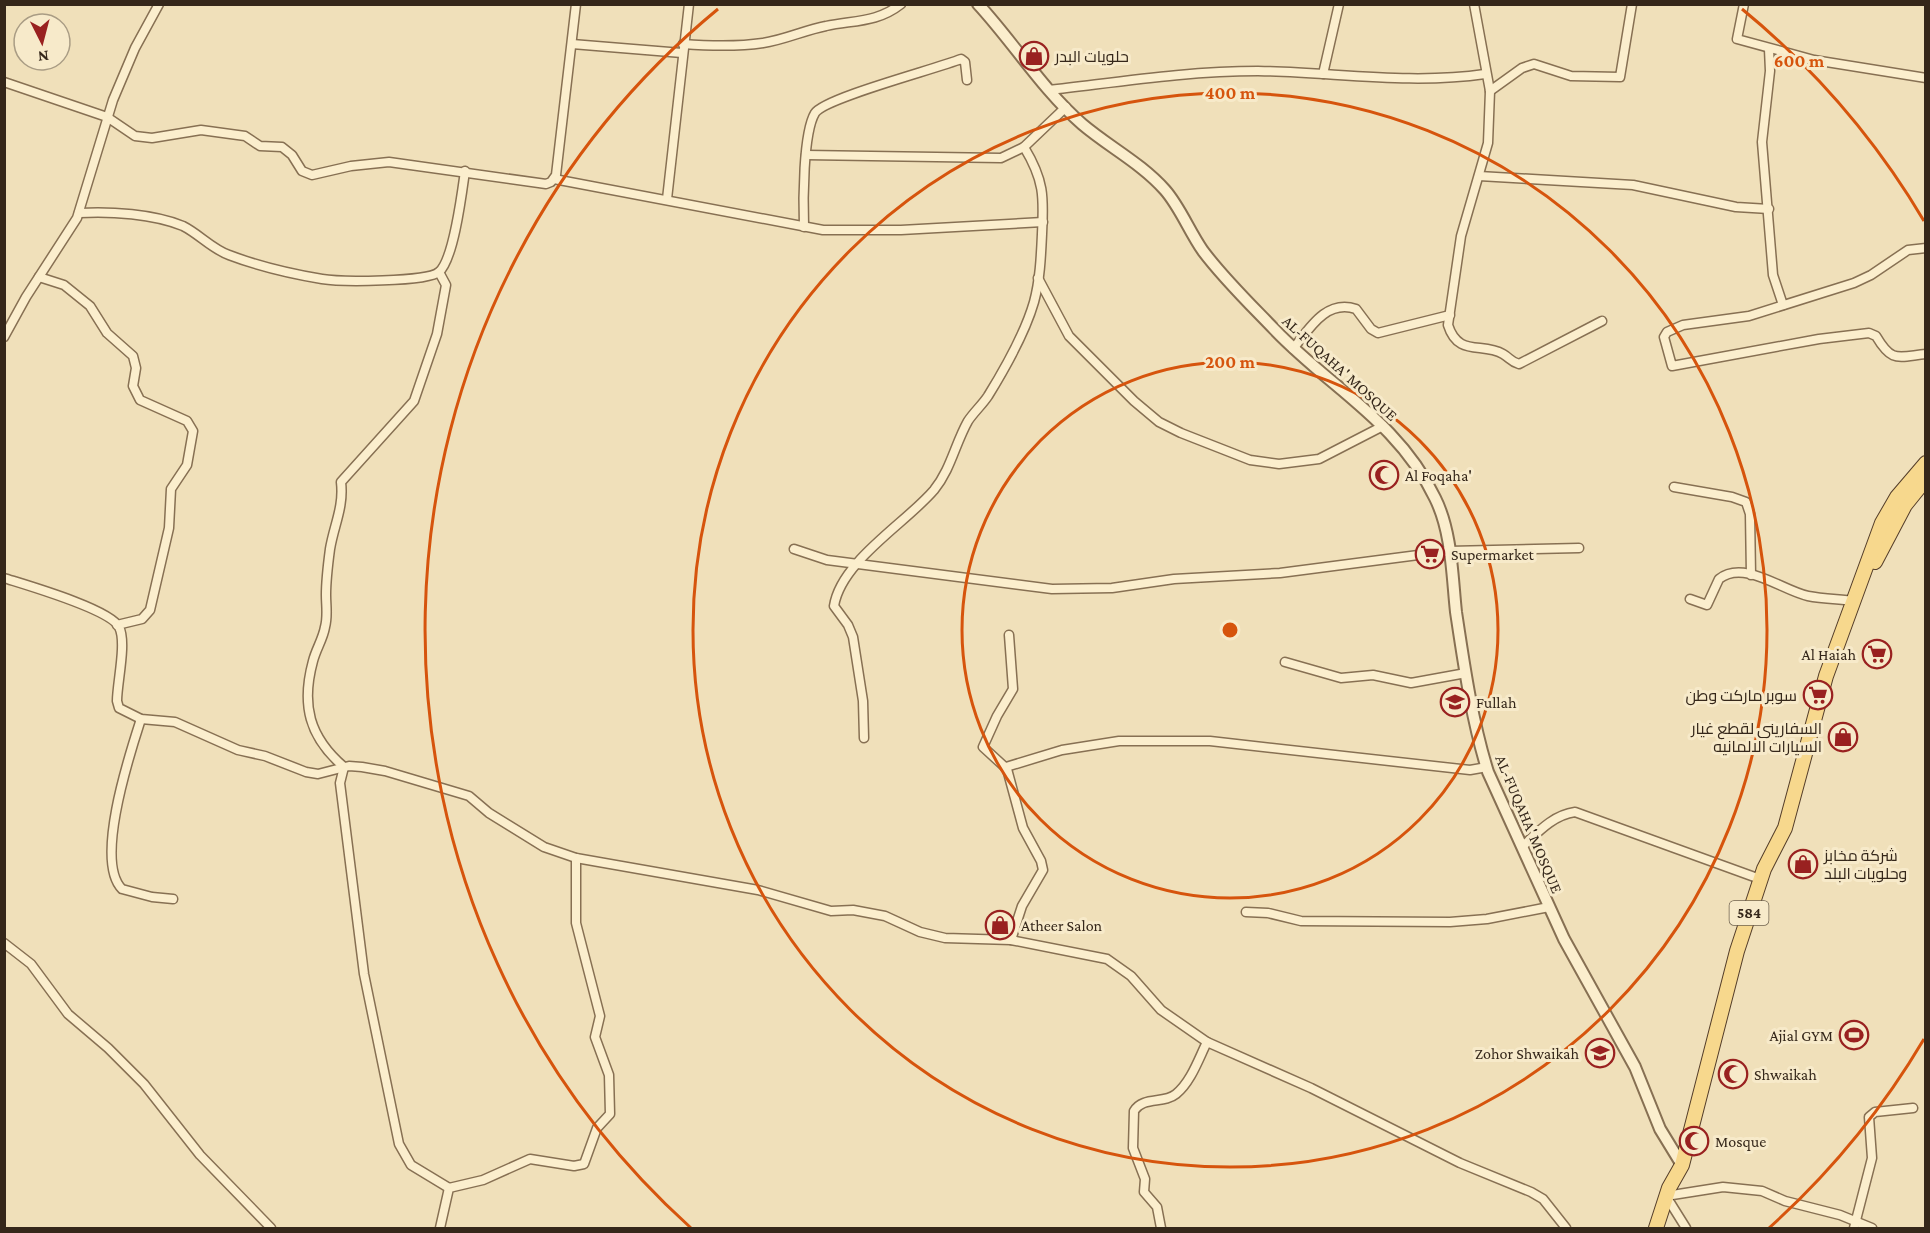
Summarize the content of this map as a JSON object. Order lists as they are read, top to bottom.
{
  "streets": {
    "main road": ["584"],
    "street": ["AL-FUQAHA' MOSQUE"]
  },
  "crossings": [
    ["AL-FUQAHA' MOSQUE", "584"]
  ],
  "places": {
    "shop": [
      "حلويات البدر",
      "السفاريني لقطع غيار السيارات الالمانيه",
      "شركة مخابز وحلويات البلد",
      "Atheer Salon"
    ],
    "mosque": ["Al Foqaha'", "Shwaikah", "Mosque"],
    "supermarket": ["Supermarket", "Al Haiah", "سوبر ماركت وطن"],
    "school or university": ["Fullah", "Zohor Shwaikah"],
    "sports": ["Ajial GYM"]
  },
  "north": "bottom",
  "rings": ["600 m", "400 m", "200 m"]
}
